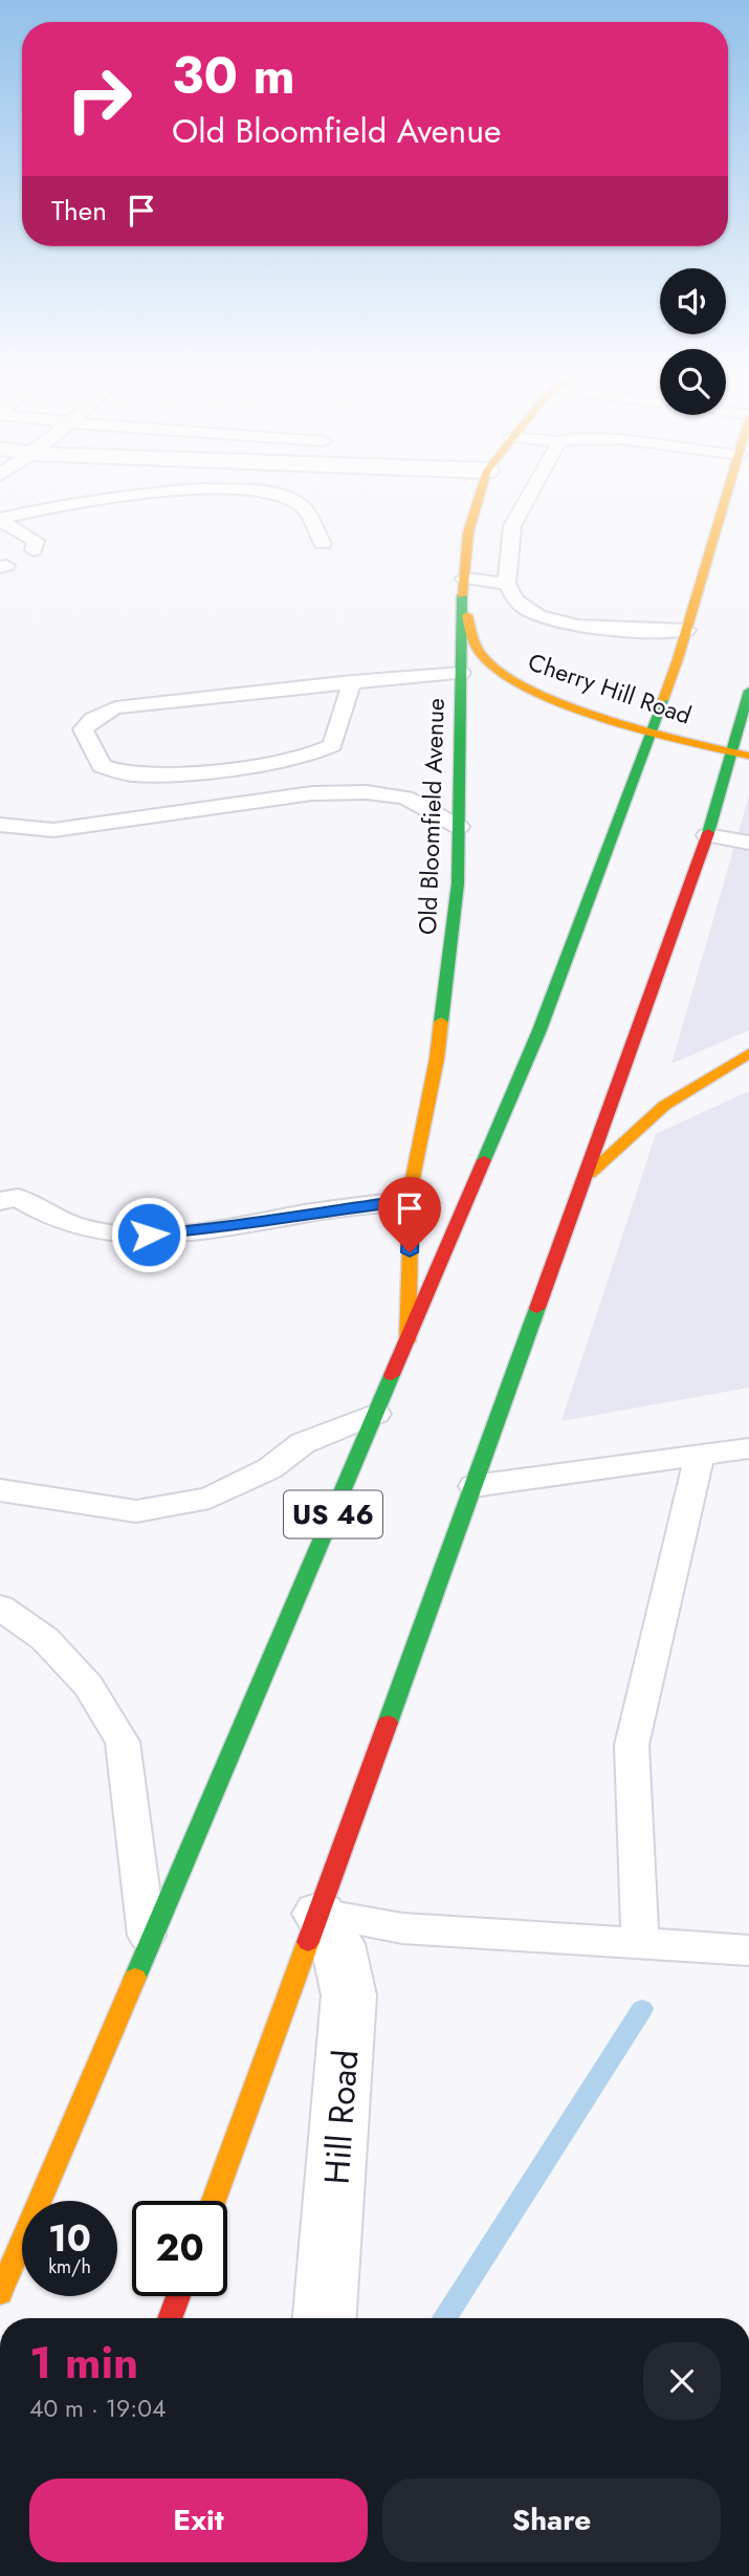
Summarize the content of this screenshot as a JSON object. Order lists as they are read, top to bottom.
{
  "streets": {
    "main road": ["Cherry Hill Road", "Old Bloomfield Avenue", "US 46"],
    "street": ["Hill Road"]
  },
  "crossings": [
    ["Cherry Hill Road", "Old Bloomfield Avenue"],
    ["Cherry Hill Road", "US 46"],
    ["Old Bloomfield Avenue", "US 46"]
  ],
  "page": {
    "turn": ["30 m", "Old Bloomfield Avenue"],
    "then": "Then",
    "speed": "10 km/h",
    "limit": "20",
    "heading": ["1 min", "40 m · 19:04"],
    "buttons": ["Exit", "Share"]
  }
}
